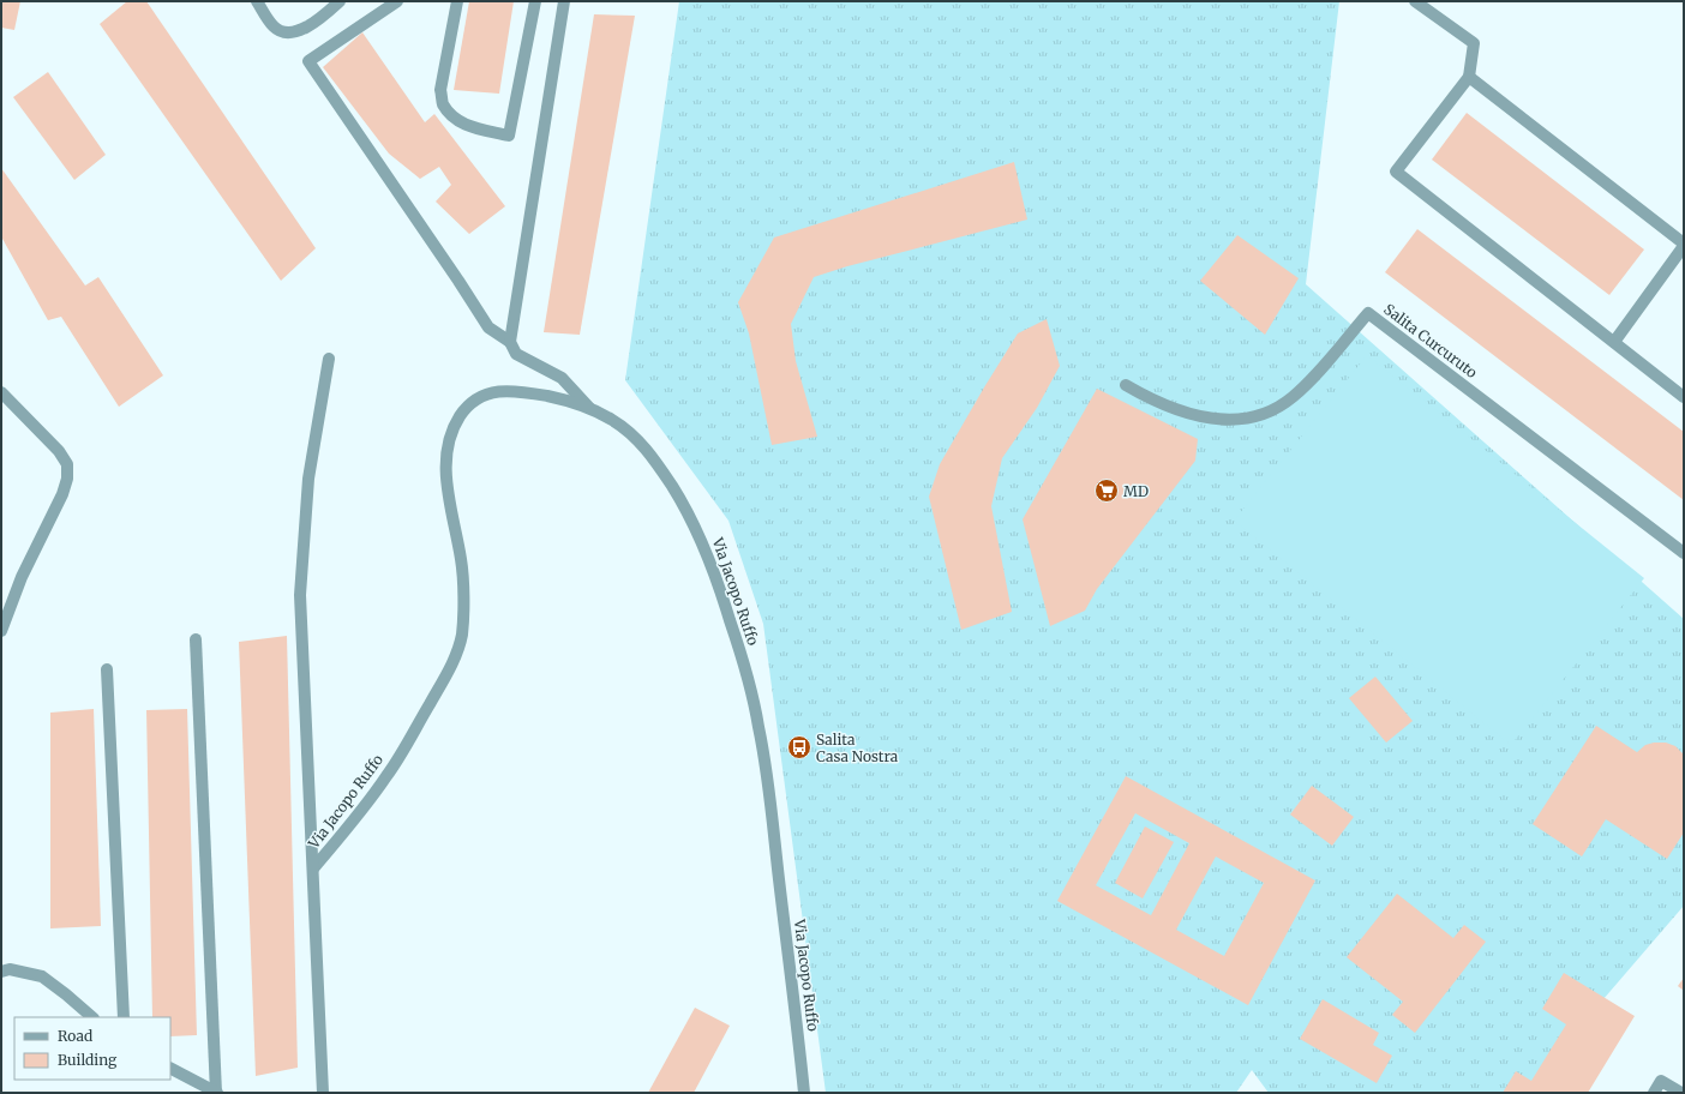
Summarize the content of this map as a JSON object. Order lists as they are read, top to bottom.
{
  "streets": {
    "street": ["Salita Curcuruto", "Via Jacopo Ruffo"]
  },
  "places": {
    "supermarket": ["MD"],
    "bus stop": ["Salita Casa Nostra"]
  },
  "legend": ["Road", "Building"]
}
